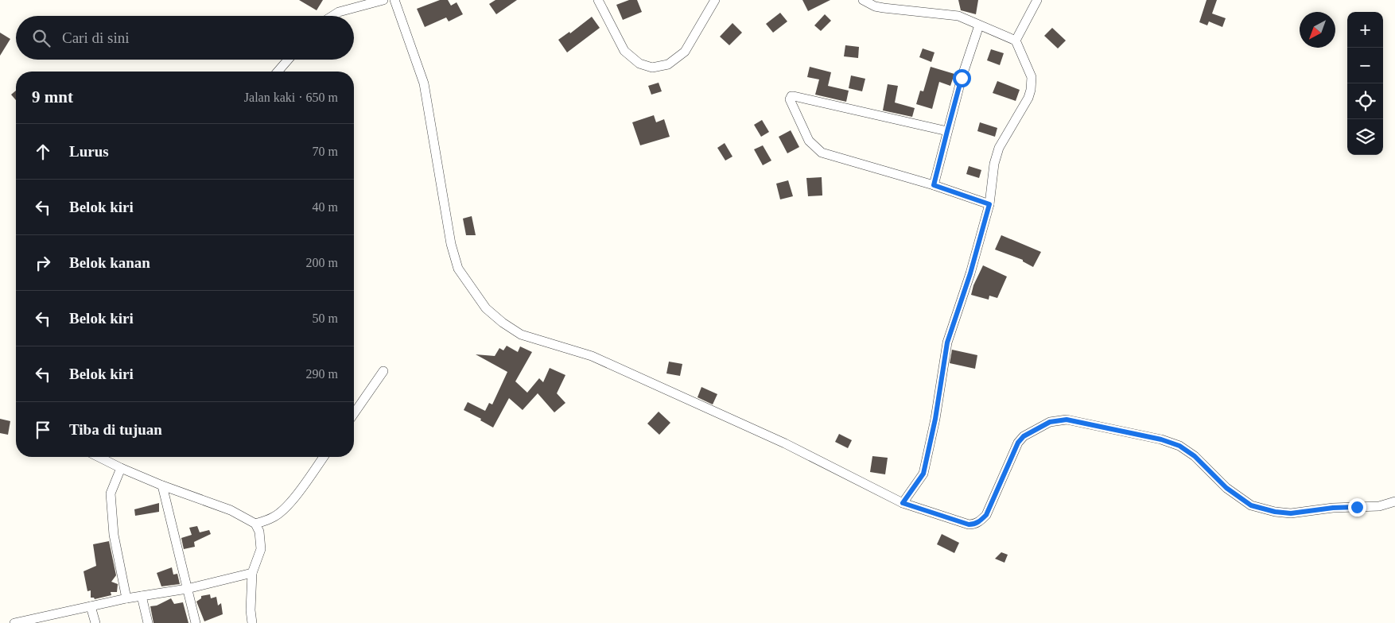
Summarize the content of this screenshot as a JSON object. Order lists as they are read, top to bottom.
{
  "north": "bottom left",
  "page": {
    "map_buttons": ["+", "−"],
    "search": "Cari di sini",
    "heading": ["9 mnt", "Jalan kaki · 650 m"],
    "list": [
      ["Lurus", "70 m"],
      ["Belok kiri", "40 m"],
      ["Belok kanan", "200 m"],
      ["Belok kiri", "50 m"],
      ["Belok kiri", "290 m"],
      "Tiba di tujuan"
    ]
  }
}
